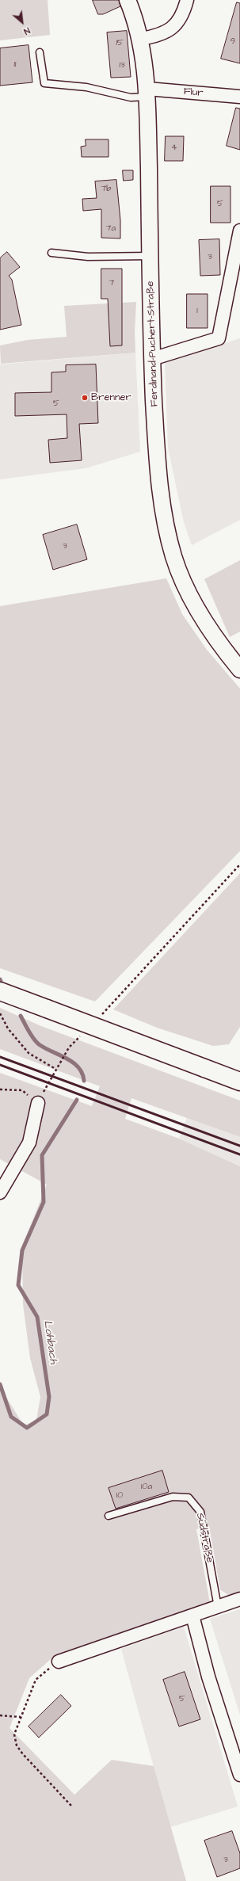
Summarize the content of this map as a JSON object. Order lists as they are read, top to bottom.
{
  "streets": {
    "street": ["Flur", "Ferdinand-Puchert-Straße"],
    "lane": ["Südstraße"]
  },
  "crossings": [
    ["Flur", "Ferdinand-Puchert-Straße"]
  ],
  "water": ["Lohbach"],
  "places": ["Brenner"],
  "house_numbers": [
    "9",
    "15",
    "11",
    "13",
    "4",
    "7b",
    "5",
    "7a",
    "3",
    "7",
    "1",
    "5",
    "3",
    "10a",
    "10",
    "5",
    "3"
  ],
  "north": "bottom right"
}
